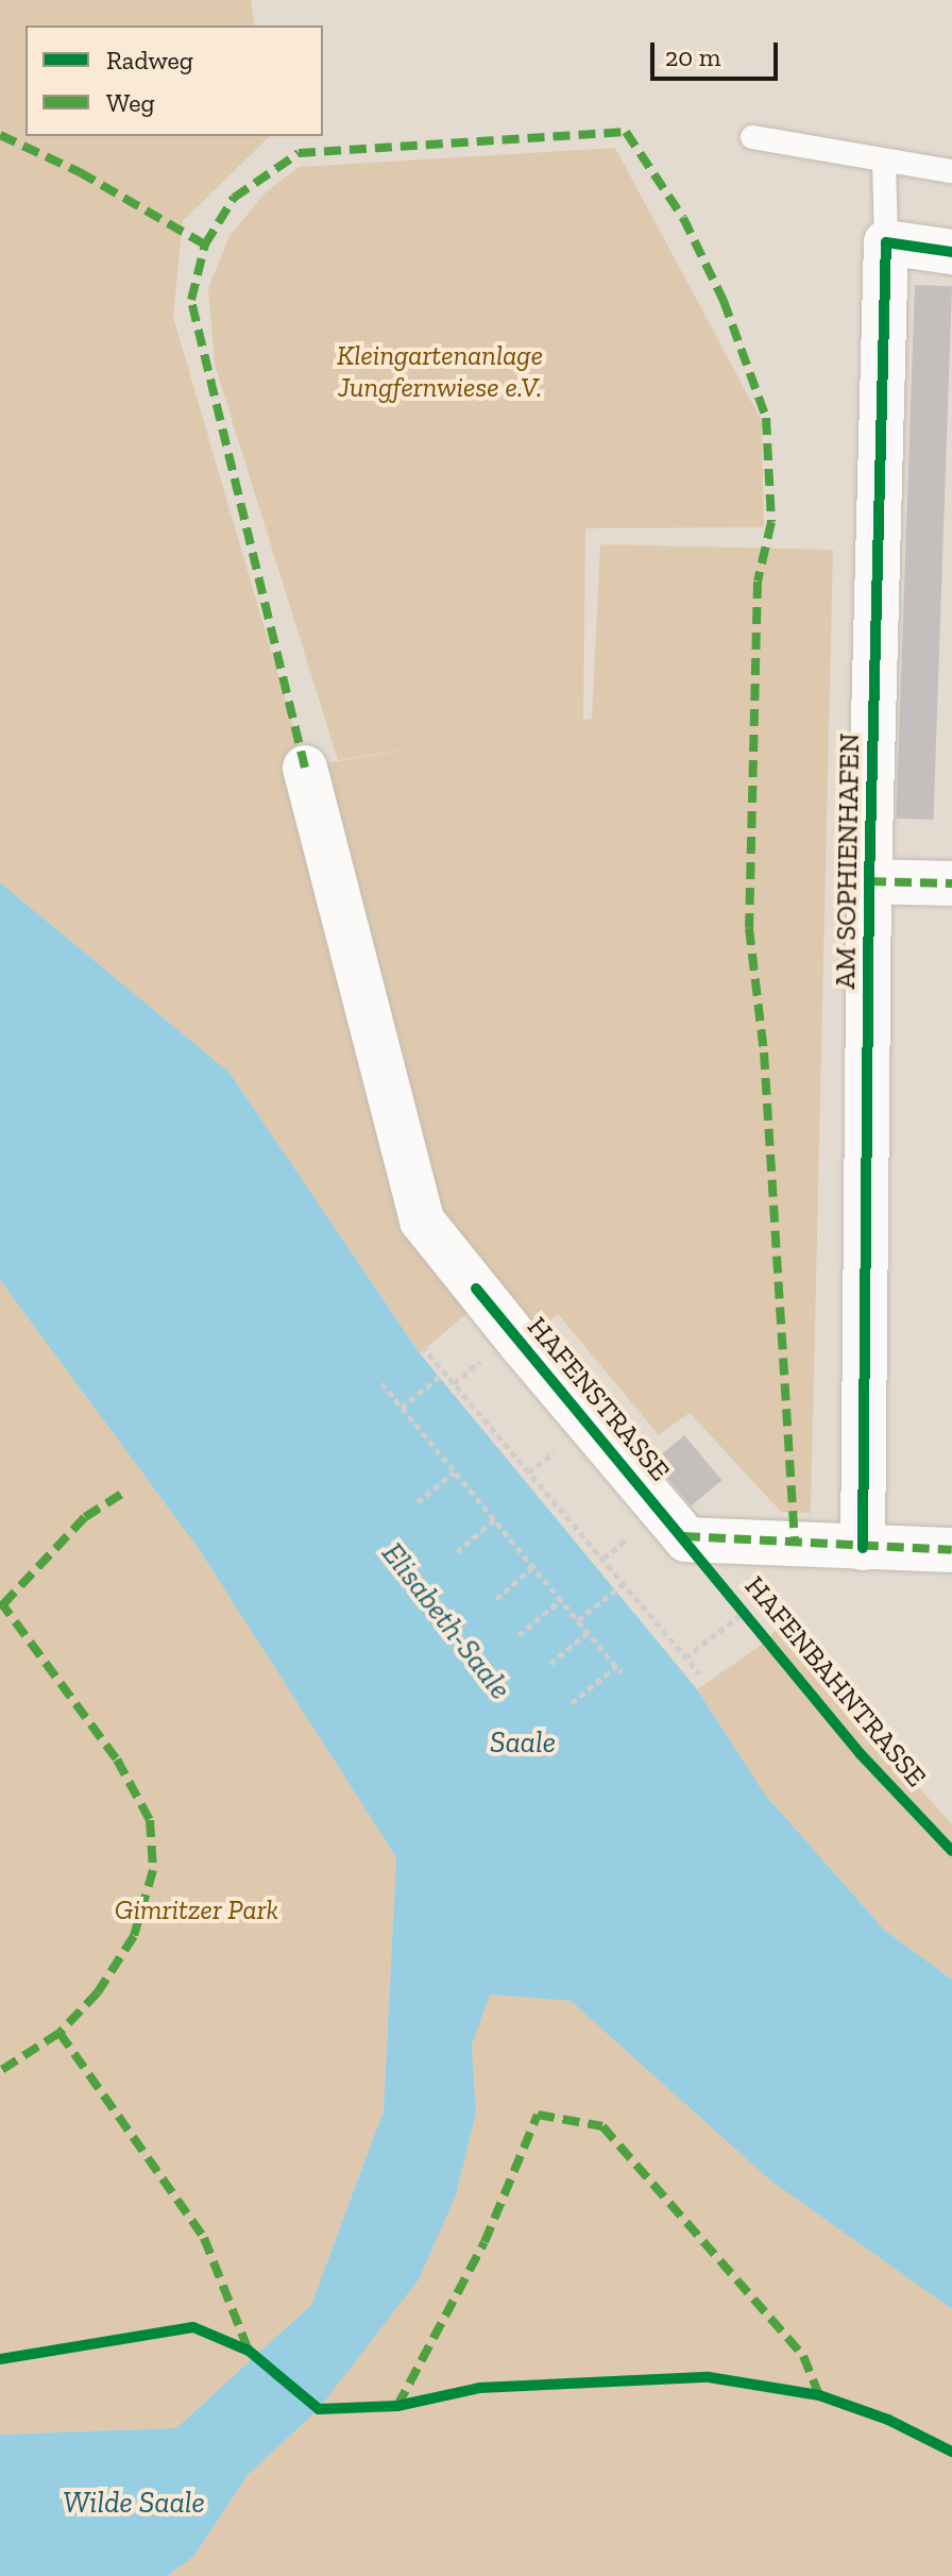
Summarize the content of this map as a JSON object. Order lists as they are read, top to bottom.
{
  "streets": {
    "street": ["AM SOPHIENHAFEN", "HAFENSTRASSE"],
    "cycle path": ["HAFENBAHNTRASSE"]
  },
  "crossings": [
    ["HAFENSTRASSE", "HAFENBAHNTRASSE"]
  ],
  "water": ["Elisabeth-Saale", "Saale", "Wilde Saale"],
  "parks": ["Kleingartenanlage Jungfernwiese e.V.", "Gimritzer Park"],
  "legend": ["Radweg", "Weg"],
  "scale_bar": "20 m"
}
